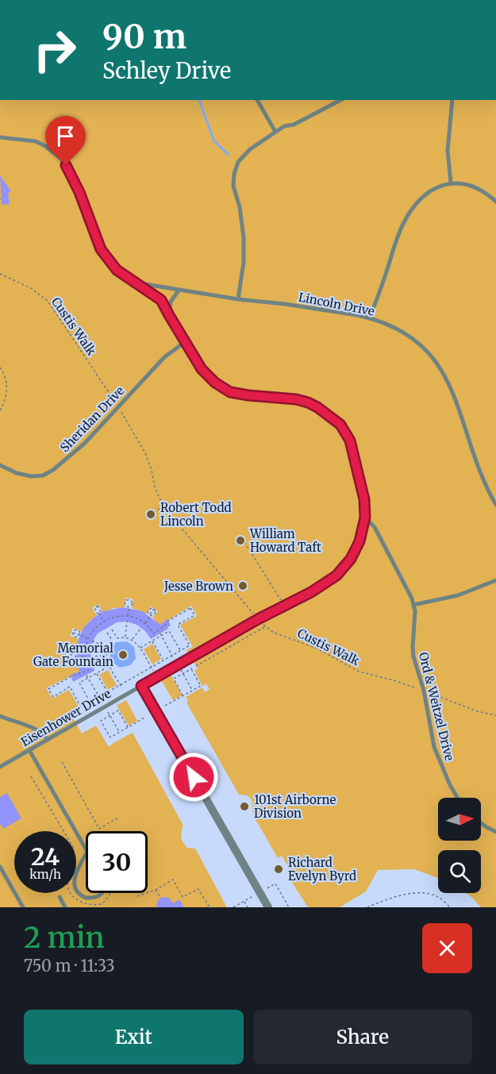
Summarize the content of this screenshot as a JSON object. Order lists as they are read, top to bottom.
{
  "streets": {
    "lane": [
      "Lincoln Drive",
      "Sheridan Drive",
      "Ord & Weitzel Drive",
      "Eisenhower Drive"
    ],
    "path": ["Custis Walk"]
  },
  "crossings": [
    ["Custis Walk", "Sheridan Drive"]
  ],
  "places": [
    "Robert Todd Lincoln",
    "William Howard Taft",
    "Jesse Brown",
    "Memorial Gate Fountain",
    "101st Airborne Division",
    "Richard Evelyn Byrd"
  ],
  "north": "right",
  "page": {
    "turn": ["90 m", "Schley Drive"],
    "speed": "24 km/h",
    "limit": "30",
    "heading": ["2 min", "750 m · 11:33"],
    "buttons": ["Exit", "Share"]
  }
}
